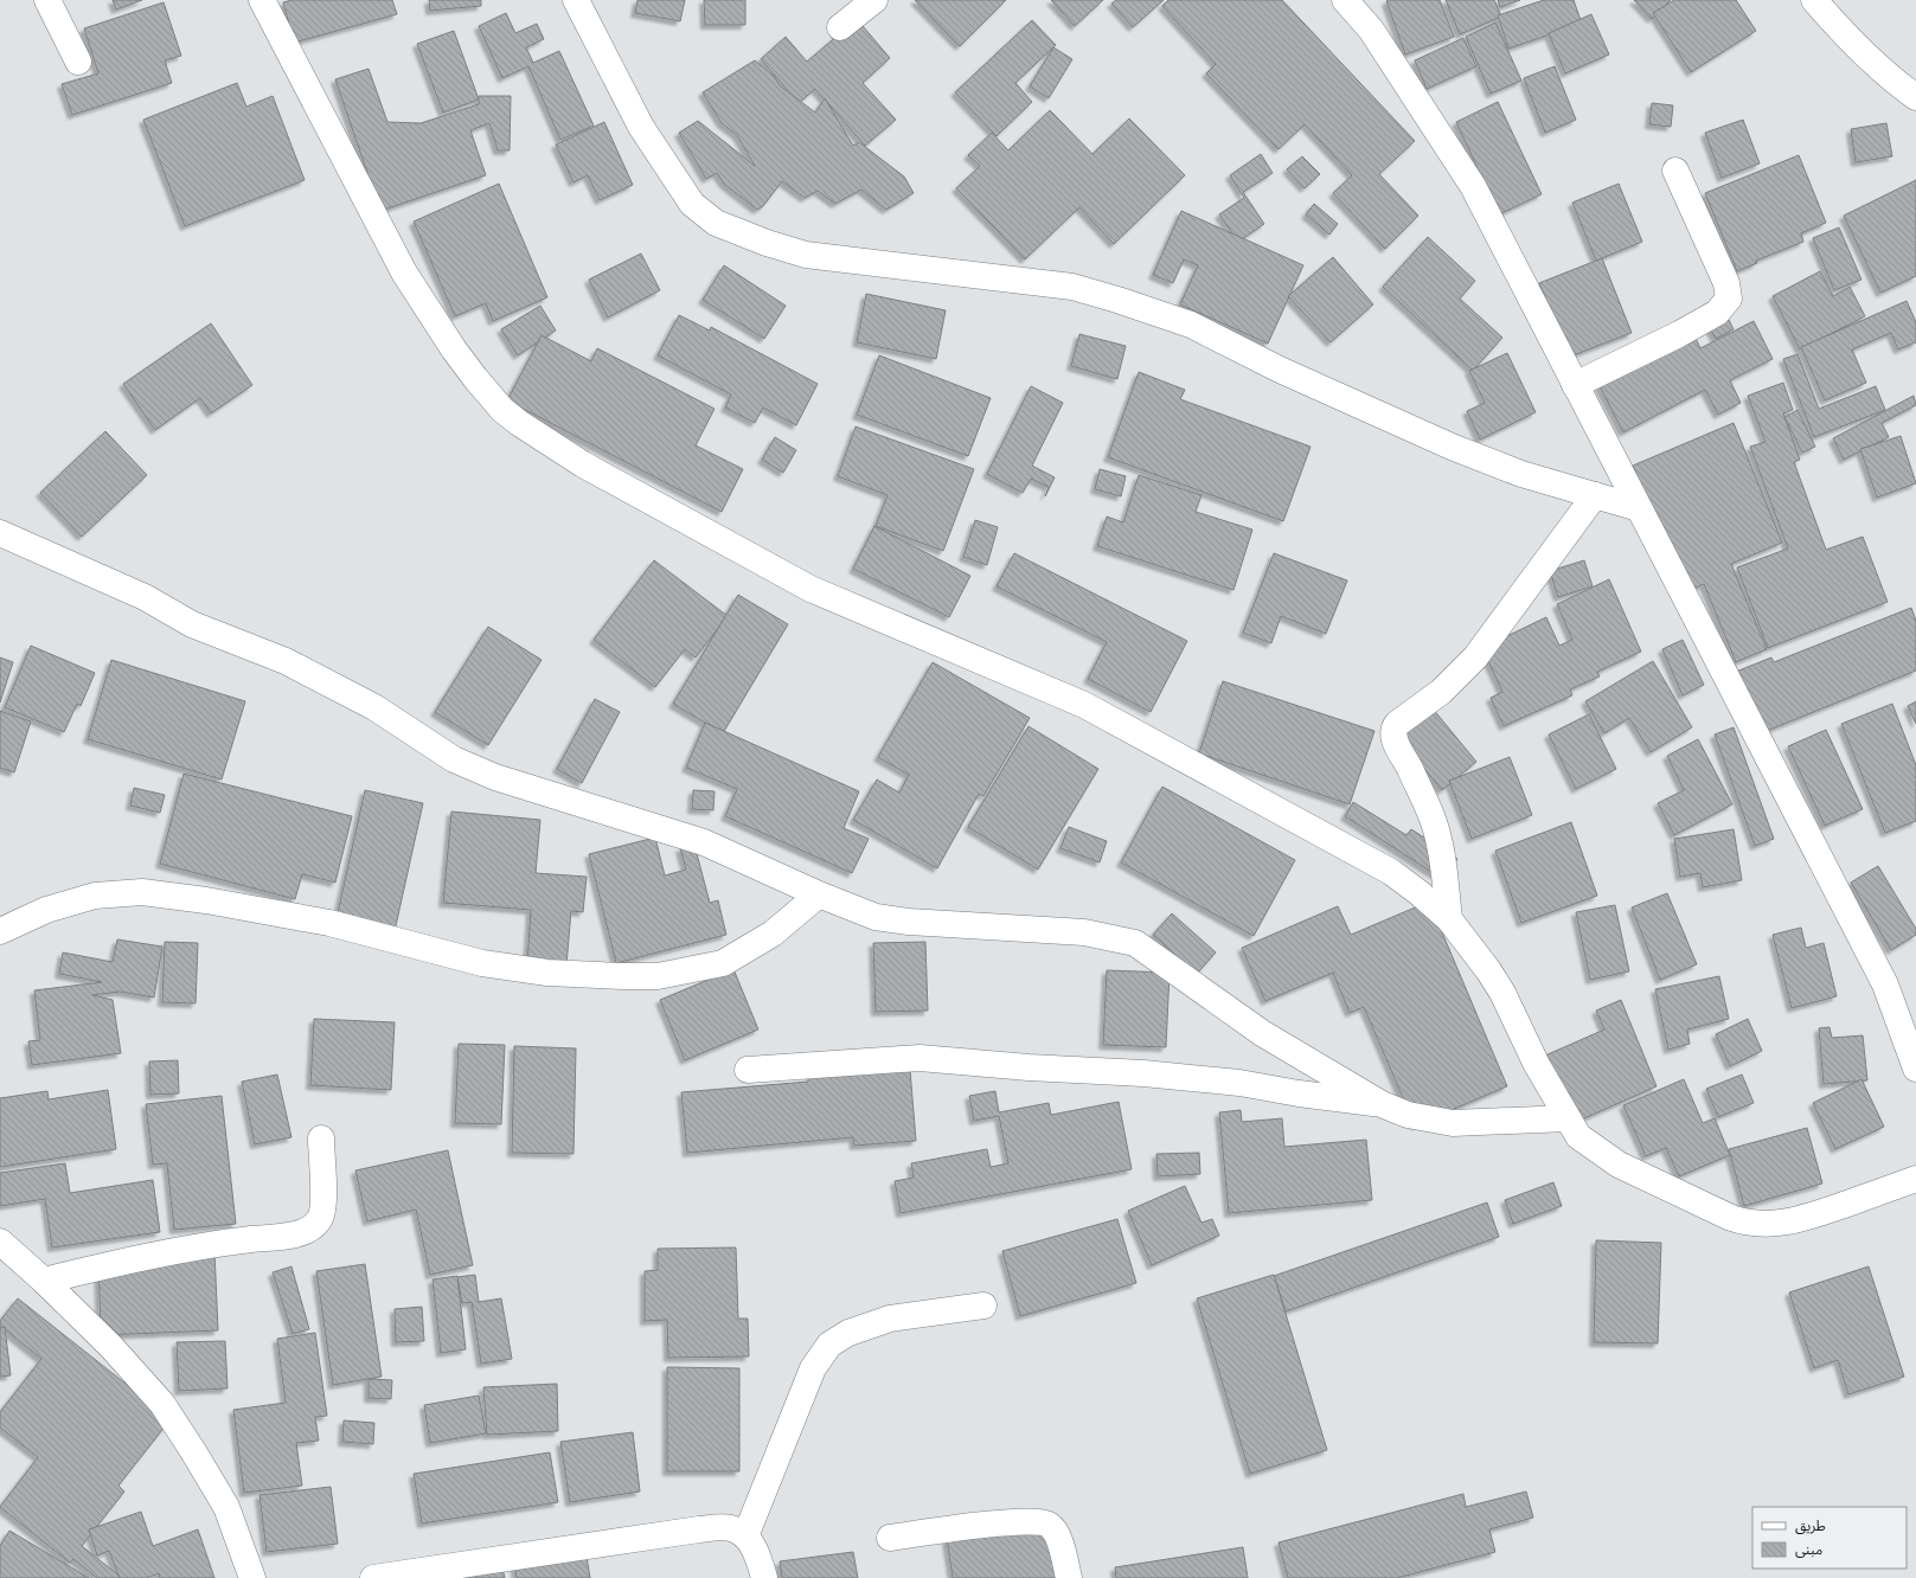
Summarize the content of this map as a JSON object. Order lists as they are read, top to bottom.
{
  "legend": ["طريق", "مبنى"]
}
